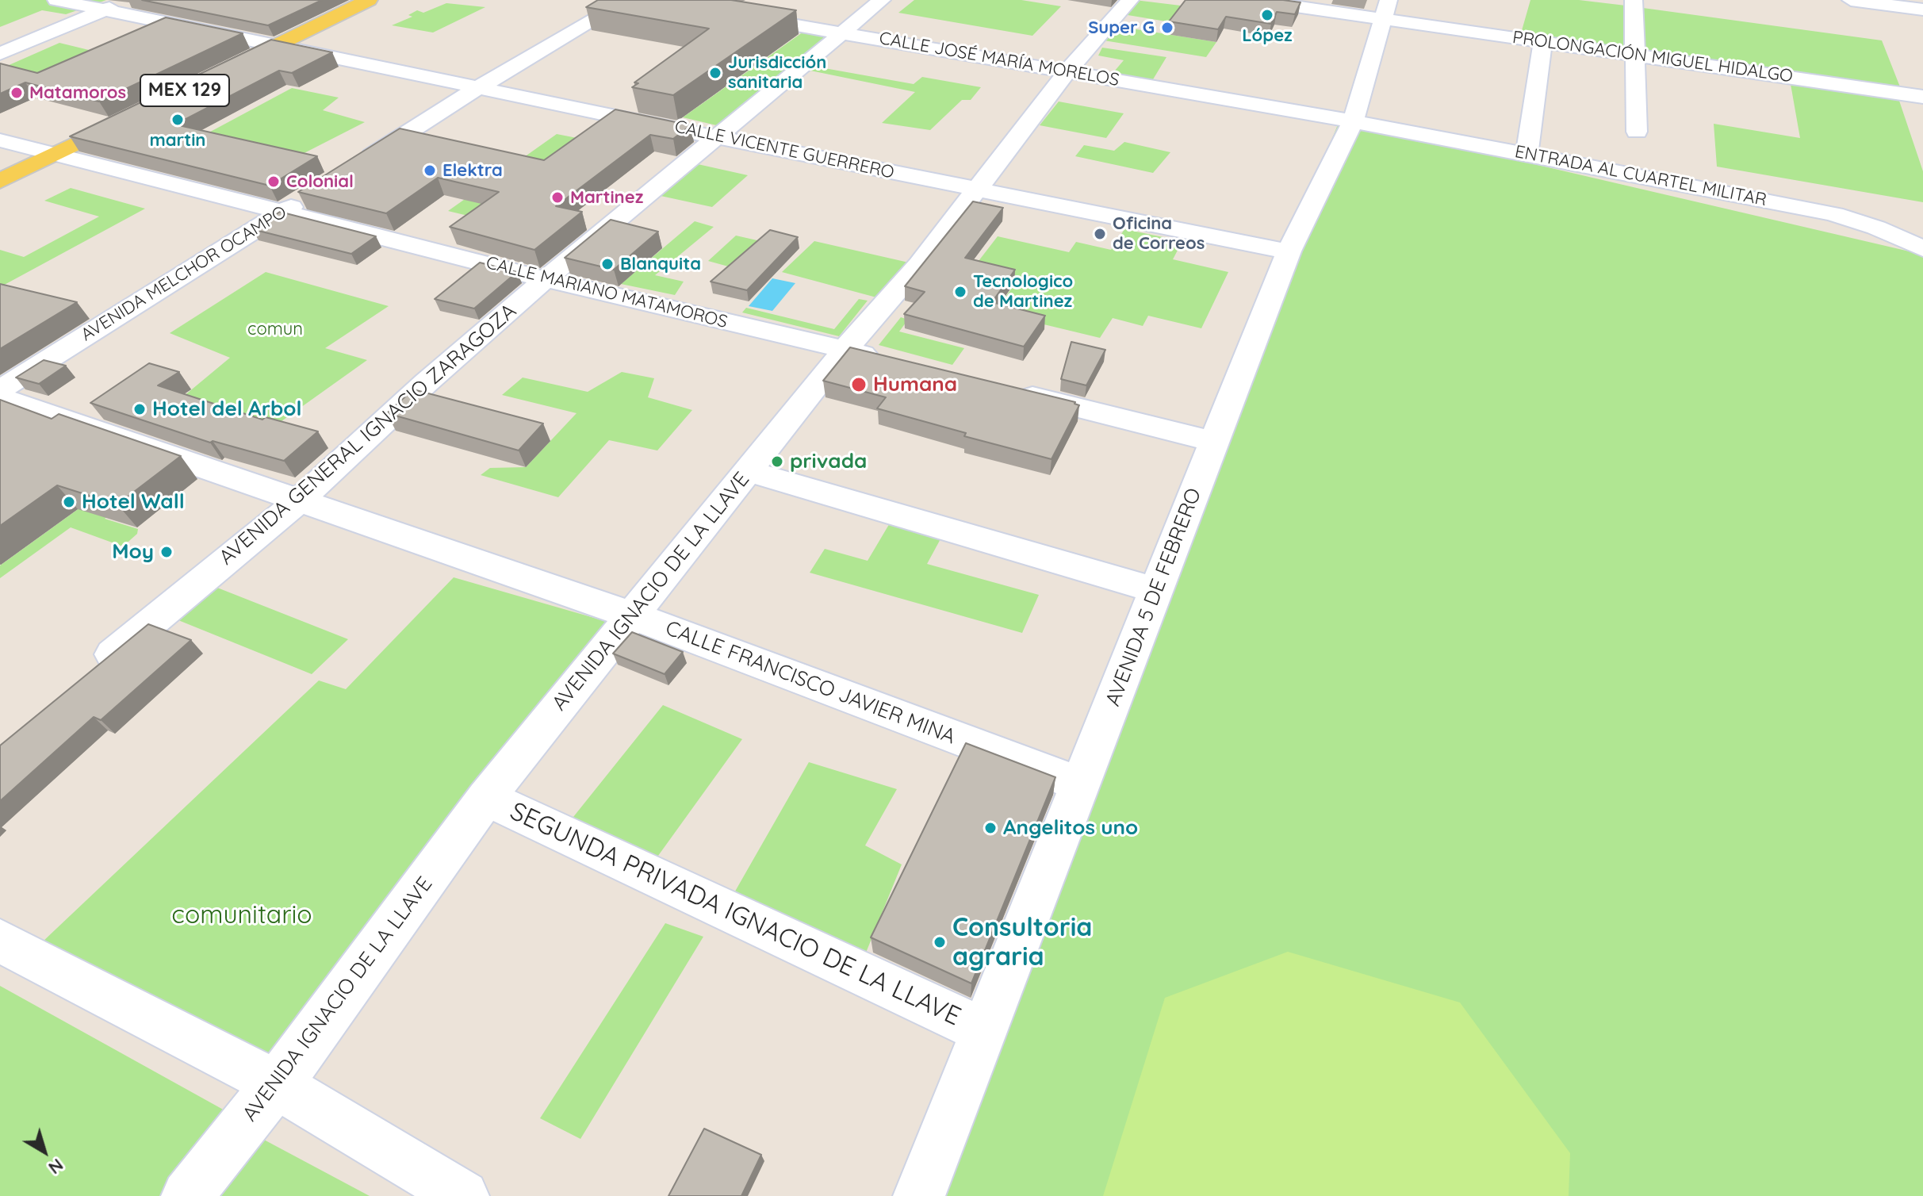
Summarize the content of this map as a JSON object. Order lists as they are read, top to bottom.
{
  "streets": {
    "main road": ["MEX 129"],
    "street": [
      "PROLONGACIÓN MIGUEL HIDALGO",
      "CALLE JOSÉ MARÍA MORELOS",
      "CALLE VICENTE GUERRERO",
      "ENTRADA AL CUARTEL MILITAR",
      "AVENIDA MELCHOR OCAMPO",
      "CALLE MARIANO MATAMOROS",
      "AVENIDA GENERAL IGNACIO ZARAGOZA",
      "AVENIDA IGNACIO DE LA LLAVE",
      "AVENIDA 5 DE FEBRERO",
      "CALLE FRANCISCO JAVIER MINA",
      "SEGUNDA PRIVADA IGNACIO DE LA LLAVE"
    ]
  },
  "crossings": [
    ["PROLONGACIÓN MIGUEL HIDALGO", "AVENIDA 5 DE FEBRERO"],
    ["CALLE JOSÉ MARÍA MORELOS", "ENTRADA AL CUARTEL MILITAR"],
    ["CALLE JOSÉ MARÍA MORELOS", "AVENIDA GENERAL IGNACIO ZARAGOZA"],
    ["CALLE JOSÉ MARÍA MORELOS", "AVENIDA IGNACIO DE LA LLAVE"],
    ["CALLE JOSÉ MARÍA MORELOS", "AVENIDA 5 DE FEBRERO"],
    ["MEX 129", "CALLE VICENTE GUERRERO"],
    ["MEX 129", "CALLE MARIANO MATAMOROS"],
    ["CALLE VICENTE GUERRERO", "AVENIDA GENERAL IGNACIO ZARAGOZA"],
    ["CALLE VICENTE GUERRERO", "AVENIDA IGNACIO DE LA LLAVE"],
    ["CALLE VICENTE GUERRERO", "AVENIDA 5 DE FEBRERO"],
    ["ENTRADA AL CUARTEL MILITAR", "AVENIDA 5 DE FEBRERO"],
    ["AVENIDA MELCHOR OCAMPO", "CALLE MARIANO MATAMOROS"],
    ["CALLE MARIANO MATAMOROS", "AVENIDA GENERAL IGNACIO ZARAGOZA"],
    ["CALLE MARIANO MATAMOROS", "AVENIDA IGNACIO DE LA LLAVE"],
    ["AVENIDA GENERAL IGNACIO ZARAGOZA", "CALLE FRANCISCO JAVIER MINA"],
    ["AVENIDA IGNACIO DE LA LLAVE", "CALLE FRANCISCO JAVIER MINA"],
    ["AVENIDA IGNACIO DE LA LLAVE", "SEGUNDA PRIVADA IGNACIO DE LA LLAVE"],
    ["AVENIDA 5 DE FEBRERO", "CALLE FRANCISCO JAVIER MINA"],
    ["AVENIDA 5 DE FEBRERO", "SEGUNDA PRIVADA IGNACIO DE LA LLAVE"]
  ],
  "parks": ["comun", "comunitario"],
  "places": [
    "López",
    "Super G",
    "Jurisdicción sanitaria",
    "Matamoros",
    "martin",
    "Elektra",
    "Colonial",
    "Martinez",
    "Oficina de Correos",
    "Blanquita",
    "Tecnologico de Martinez",
    "Humana",
    "Hotel del Arbol",
    "privada",
    "Hotel Wall",
    "Moy",
    "Angelitos uno",
    "Consultoria agraria"
  ],
  "north": "bottom right"
}
